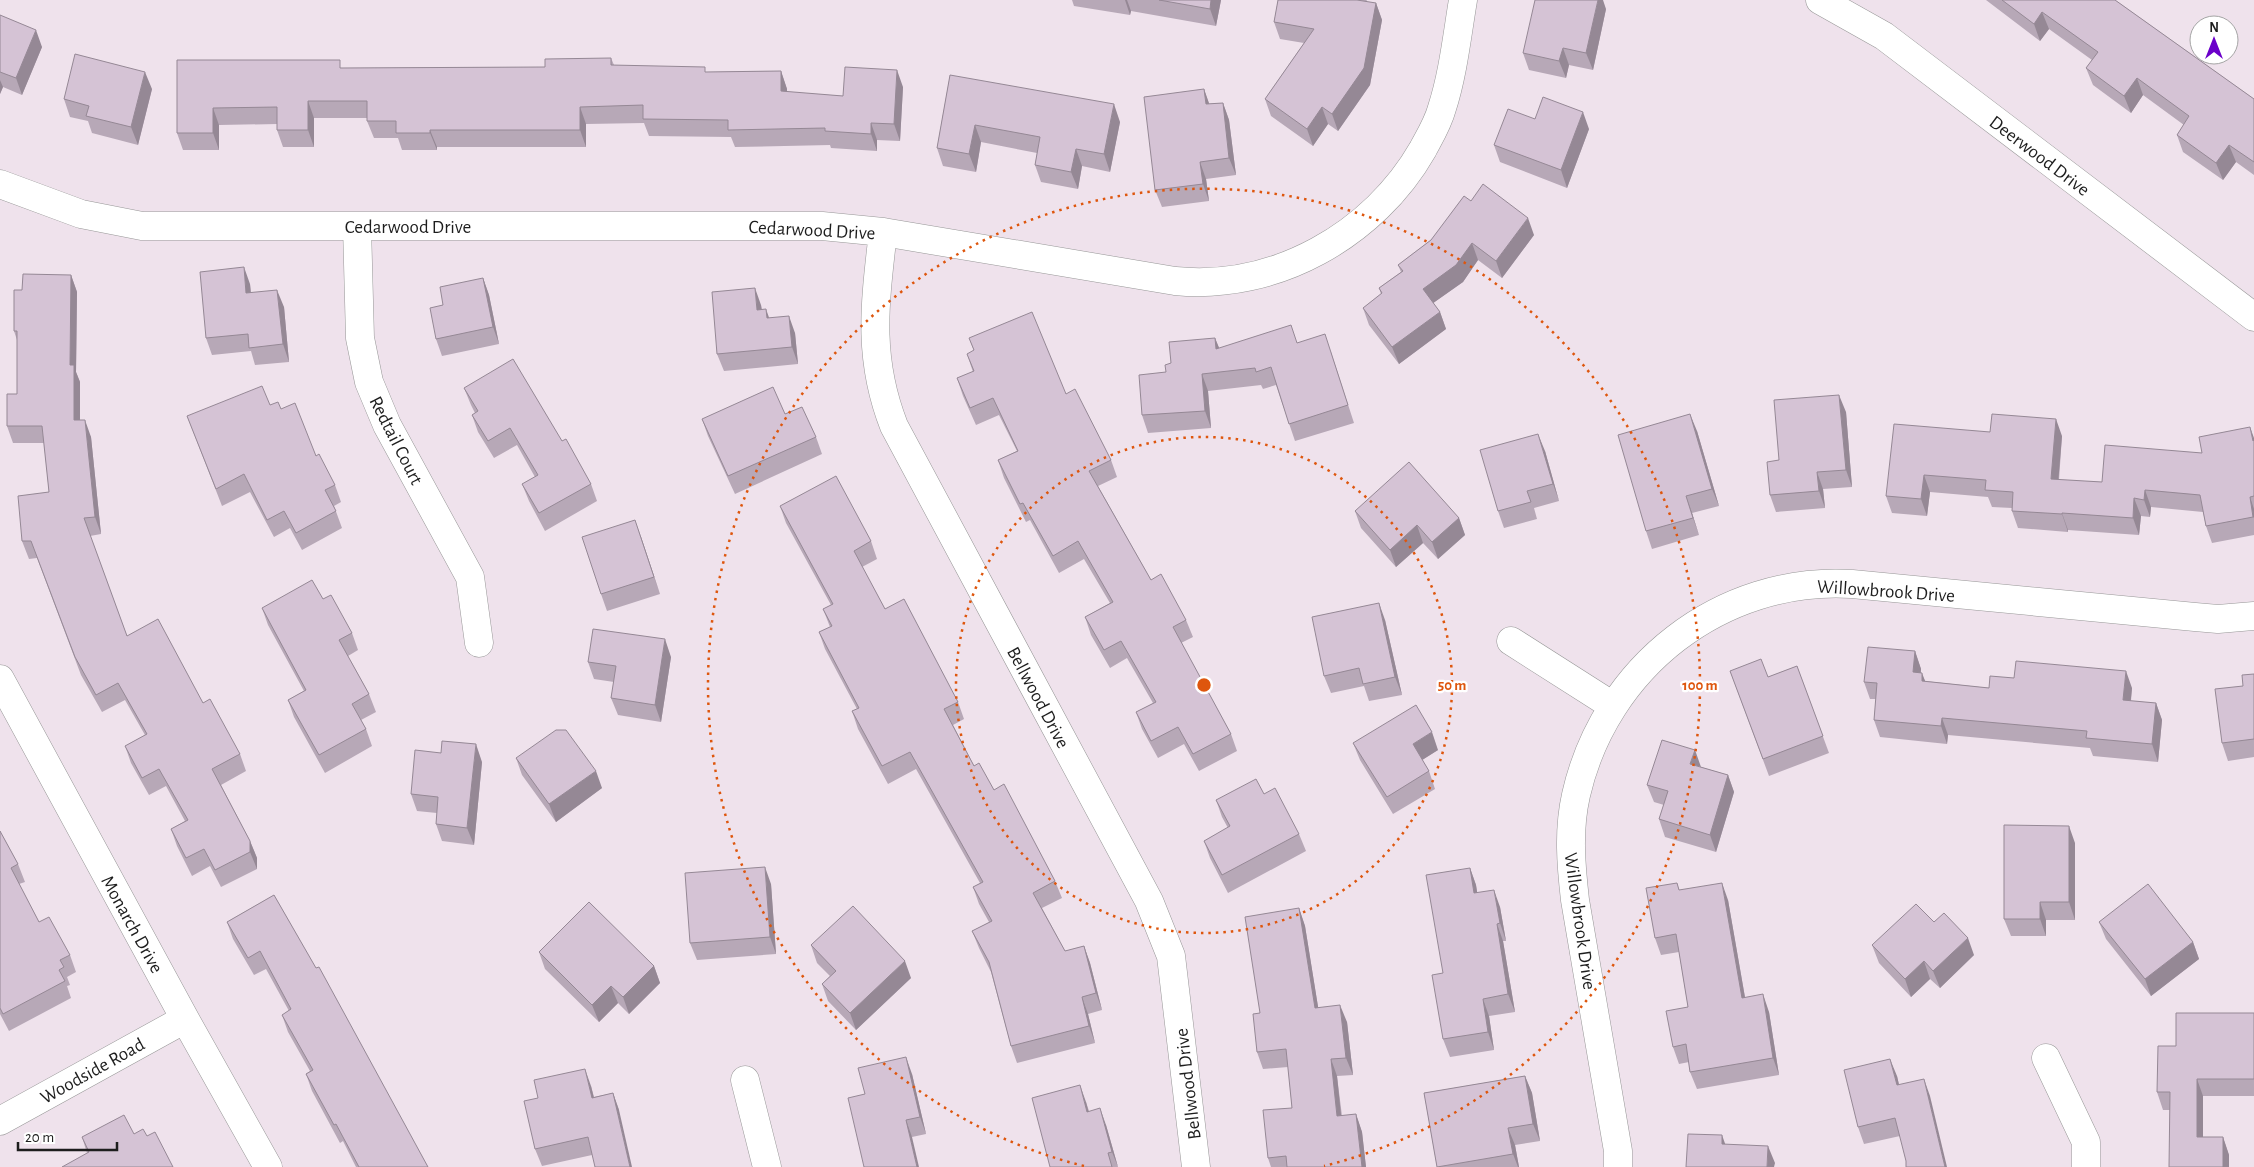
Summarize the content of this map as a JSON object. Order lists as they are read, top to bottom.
{
  "streets": {
    "street": [
      "Deerwood Drive",
      "Cedarwood Drive",
      "Redtail Court",
      "Willowbrook Drive",
      "Bellwood Drive",
      "Monarch Drive",
      "Woodside Road"
    ]
  },
  "crossings": [
    ["Cedarwood Drive", "Redtail Court"],
    ["Cedarwood Drive", "Bellwood Drive"],
    ["Monarch Drive", "Woodside Road"]
  ],
  "scale_bar": "20 m",
  "north": "top",
  "rings": ["50 m", "100 m"]
}
